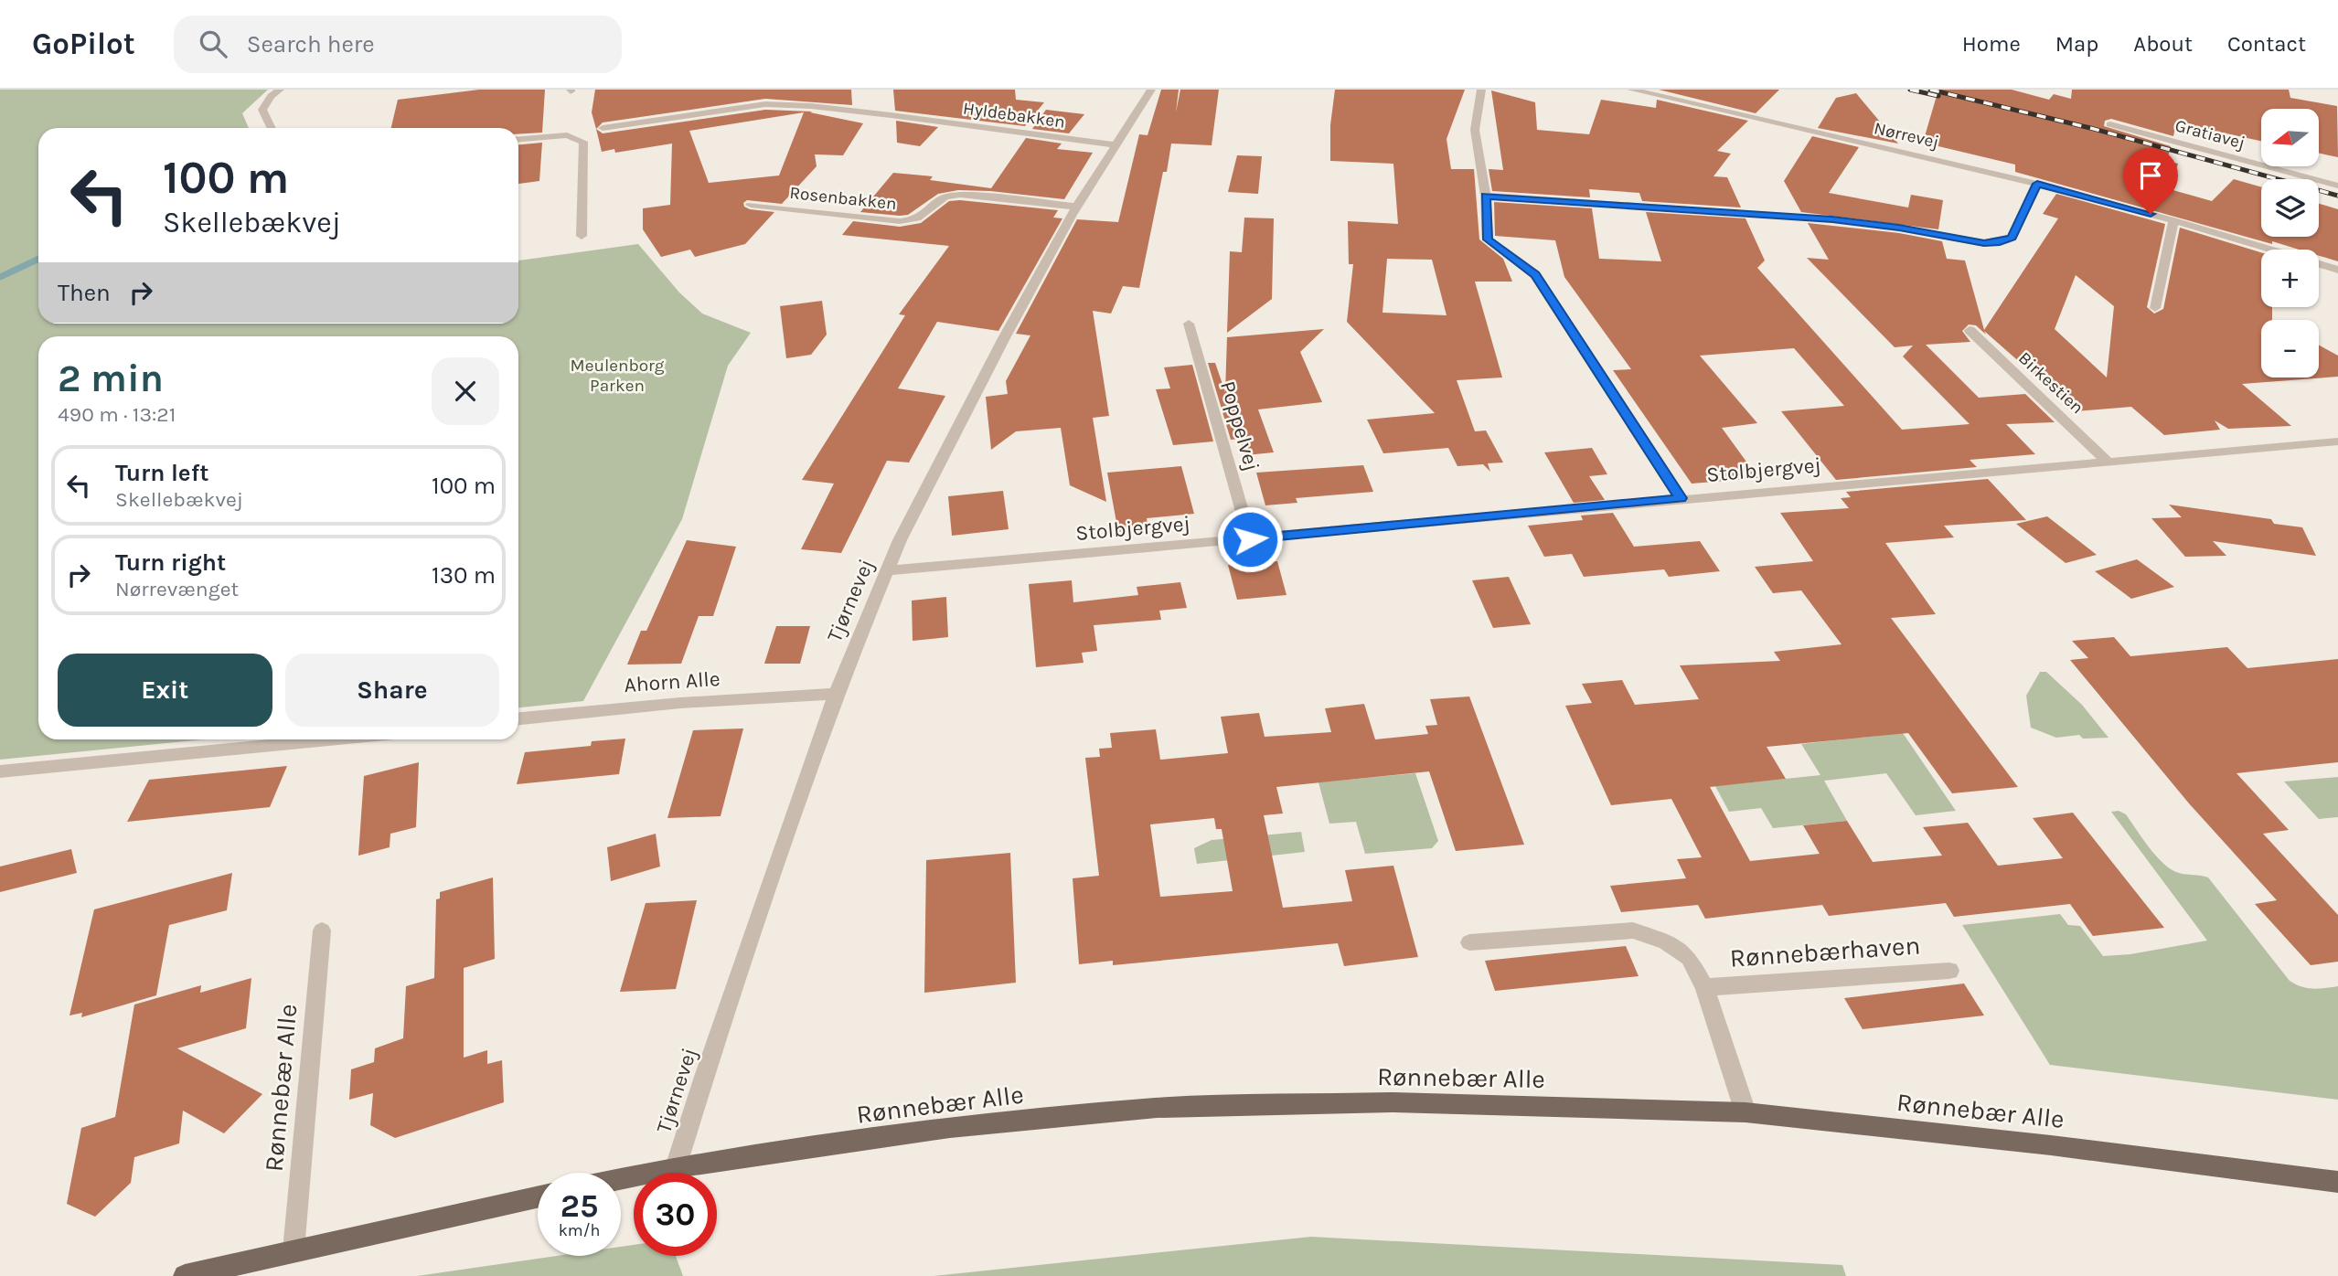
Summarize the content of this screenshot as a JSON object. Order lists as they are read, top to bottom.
{
  "streets": {
    "main road": ["Rønnebær Alle"],
    "street": [
      "Hyldebakken",
      "Gratiavej",
      "Nørrevej",
      "Rosenbakken",
      "Birkestien",
      "Poppelvej",
      "Stolbjergvej",
      "Tjørnevej",
      "Ahorn Alle",
      "Rønnebærhaven"
    ]
  },
  "crossings": [
    ["Hyldebakken", "Tjørnevej"],
    ["Rosenbakken", "Tjørnevej"],
    ["Birkestien", "Stolbjergvej"],
    ["Poppelvej", "Stolbjergvej"],
    ["Stolbjergvej", "Tjørnevej"],
    ["Tjørnevej", "Ahorn Alle"],
    ["Tjørnevej", "Rønnebær Alle"],
    ["Rønnebærhaven", "Rønnebær Alle"]
  ],
  "parks": ["Meulenborg Parken"],
  "north": "left",
  "page": {
    "header": "GoPilot",
    "search": "Search here",
    "nav": [
      "Home",
      "Map",
      "About",
      "Contact"
    ],
    "map_buttons": ["+", "−"],
    "turn": ["100 m", "Skellebækvej"],
    "then": "Then",
    "heading": ["2 min", "490 m · 13:21"],
    "list": [
      {
        "name": "Turn left",
        "note": "Skellebækvej",
        "value": "100 m"
      },
      {
        "name": "Turn right",
        "note": "Nørrevænget",
        "value": "130 m"
      }
    ],
    "buttons": ["Exit", "Share"],
    "speed": "25 km/h",
    "limit": "30"
  }
}
